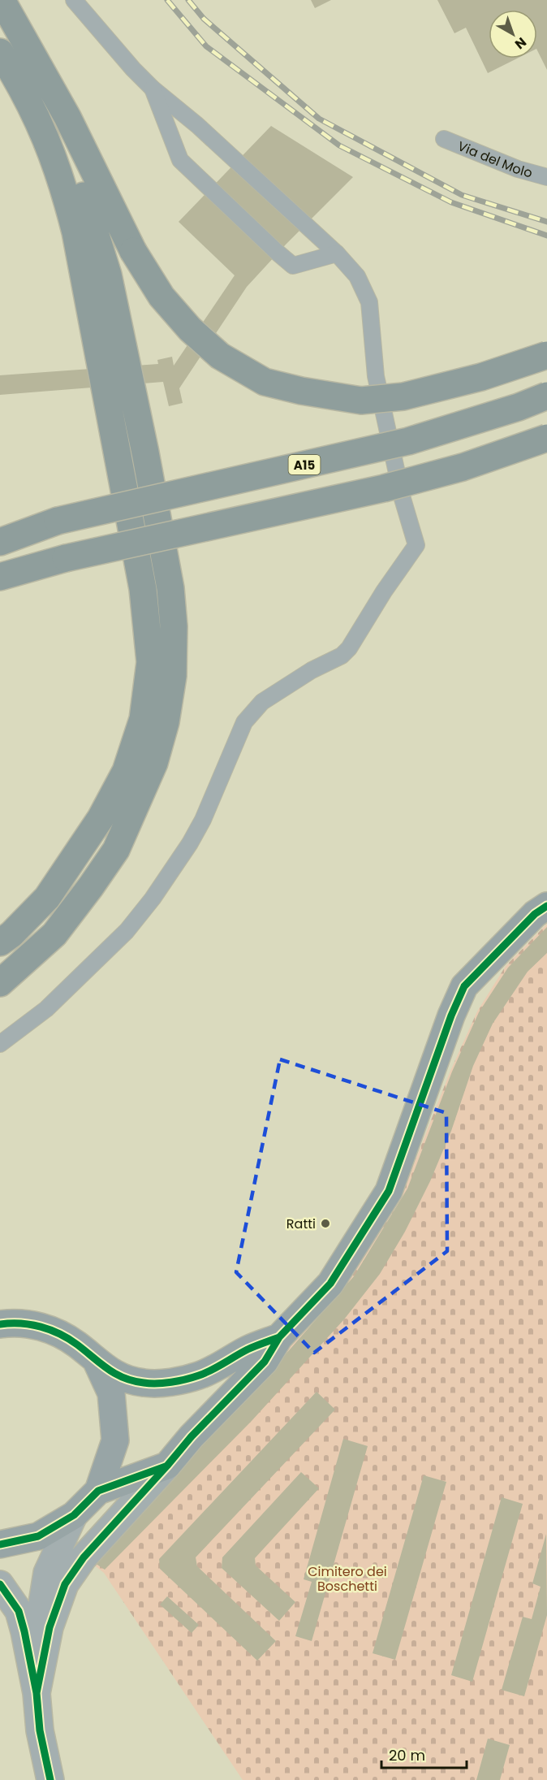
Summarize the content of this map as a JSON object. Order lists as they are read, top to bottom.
{
  "streets": {
    "highway": ["A15"],
    "lane": ["Via del Molo"]
  },
  "parks": ["Cimitero dei Boschetti"],
  "places": ["Ratti"],
  "scale_bar": "20 m",
  "north": "bottom right"
}
